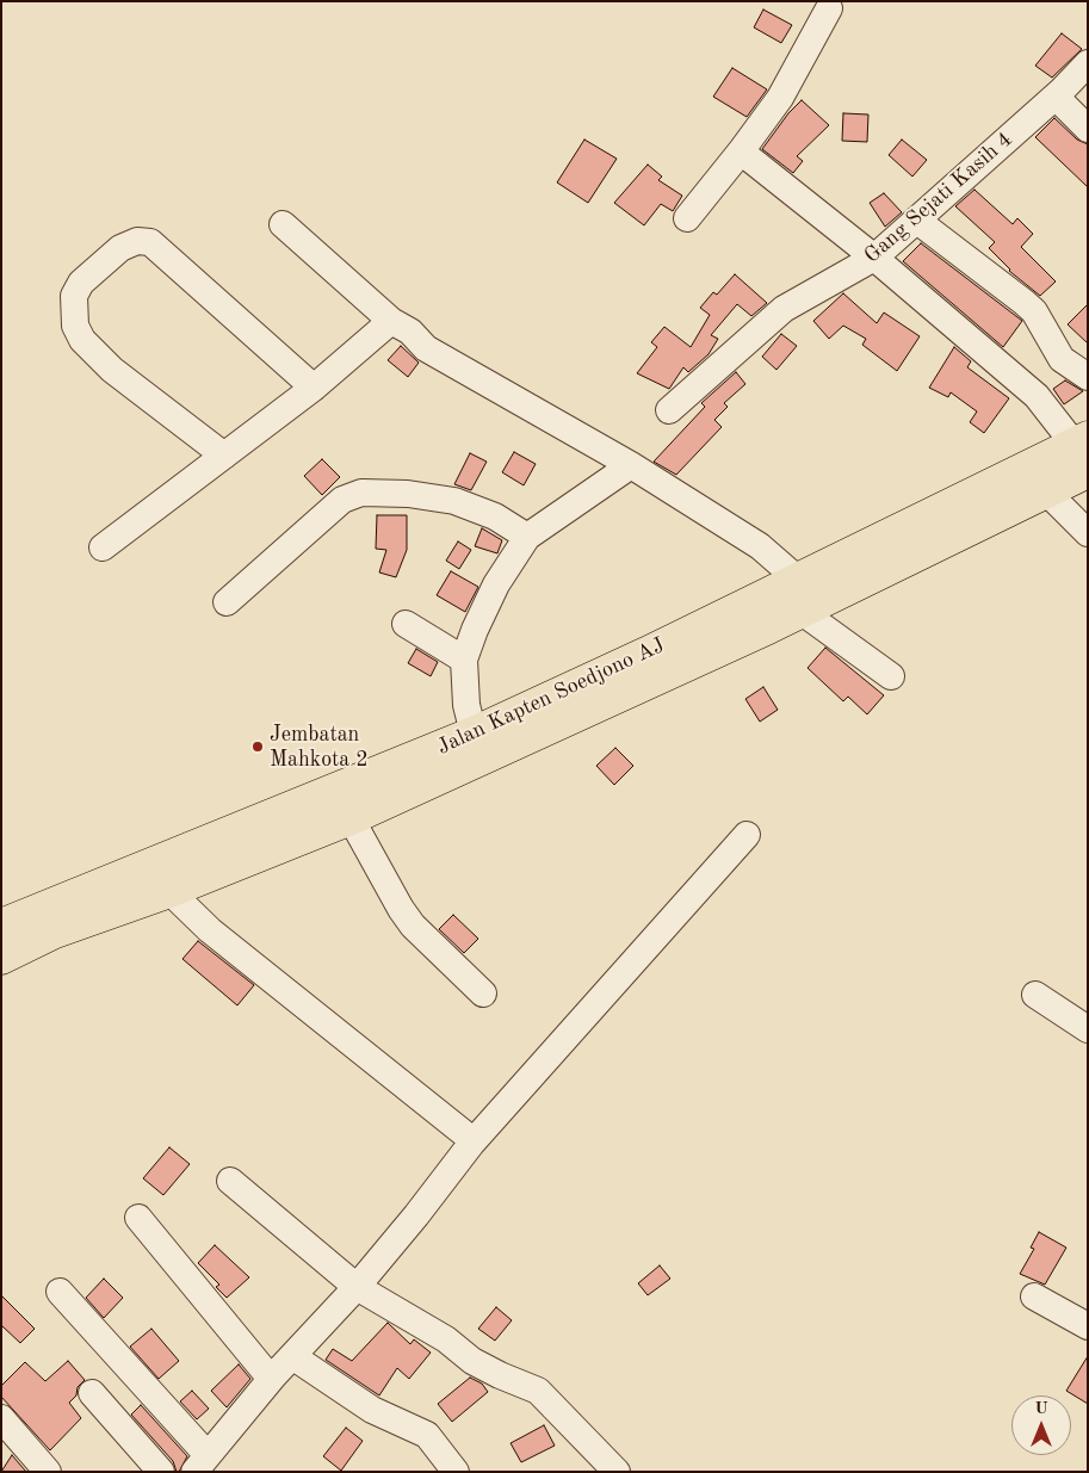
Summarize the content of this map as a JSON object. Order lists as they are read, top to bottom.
{
  "streets": {
    "main road": ["Jalan Kapten Soedjono AJ"],
    "street": ["Gang Sejati Kasih 4"]
  },
  "places": ["Jembatan Mahkota 2"],
  "north": "top"
}
